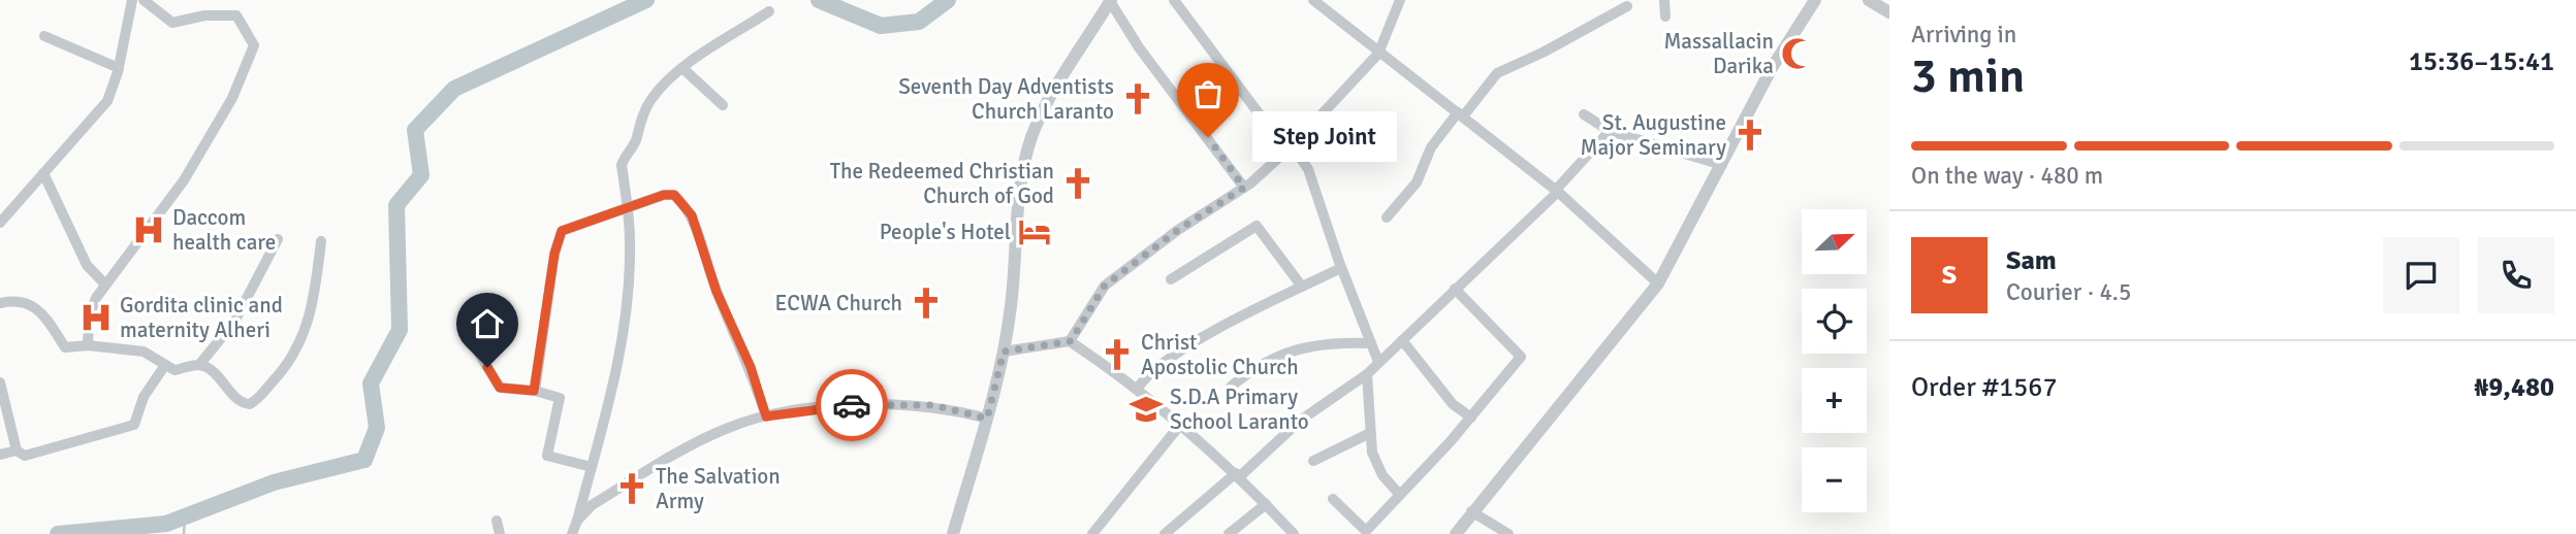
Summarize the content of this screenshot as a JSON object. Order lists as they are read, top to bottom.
{
  "places": {
    "mosque": ["Massallacin Darika"],
    "church": [
      "Seventh Day Adventists Church Laranto",
      "St. Augustine Major Seminary",
      "The Redeemed Christian Church of God",
      "ECWA Church",
      "Christ Apostolic Church",
      "The Salvation Army"
    ],
    "other": ["Step Joint"],
    "hospital": ["Daccom health care", "Gordita clinic and maternity Alheri"],
    "hotel": ["People's Hotel"],
    "school or university": ["S.D.A Primary School Laranto"]
  },
  "north": "top right",
  "page": {
    "heading": ["3 min", "Arriving in", "15:36–15:41"],
    "panel": [
      "Sam",
      "Courier · 4.5",
      "Order #1567",
      "₦9,480"
    ],
    "bubble": "Step Joint",
    "bar": "On the way · 480 m",
    "map_buttons": ["+", "−"],
    "round": "S"
  }
}
